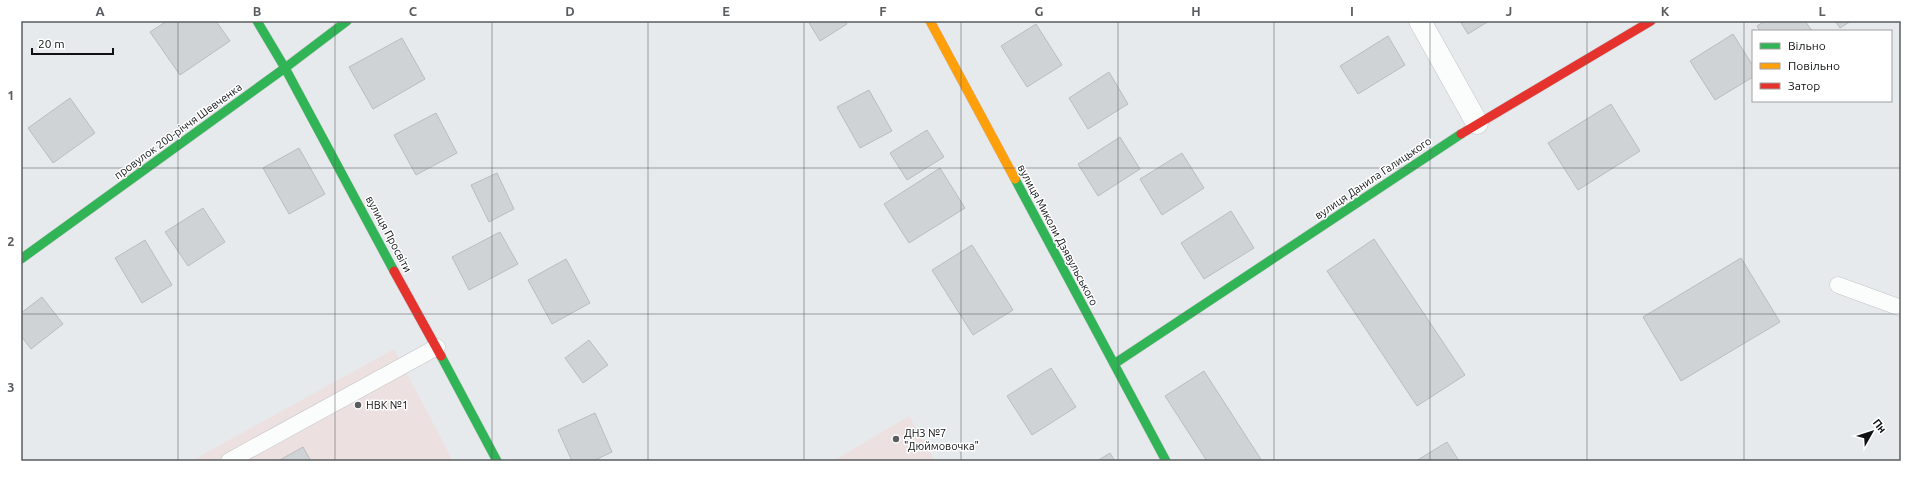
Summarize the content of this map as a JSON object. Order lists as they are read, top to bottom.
{
  "streets": {
    "street": [
      "провулок 200-річчя Шевченка",
      "вулиця Данила Галицького",
      "вулиця Просвіти",
      "вулиця Миколи Дзявульського"
    ]
  },
  "crossings": [
    ["провулок 200-річчя Шевченка", "вулиця Просвіти"],
    ["вулиця Данила Галицького", "вулиця Миколи Дзявульського"]
  ],
  "places": ["НВК №1", "ДНЗ №7 \"Дюймовочка\""],
  "legend": ["Вільно", "Повільно", "Затор"],
  "scale_bar": "20 m",
  "north": "top right",
  "grid": {
    "columns": [
      "A",
      "B",
      "C",
      "D",
      "E",
      "F",
      "G",
      "H",
      "I",
      "J",
      "K",
      "L"
    ],
    "rows": ["1", "2", "3"]
  }
}
